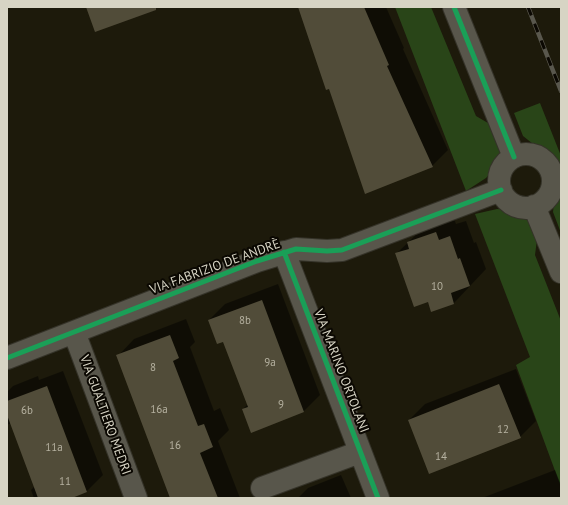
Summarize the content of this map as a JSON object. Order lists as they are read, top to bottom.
{
  "streets": {
    "street": ["VIA FABRIZIO DE ANDRÈ", "VIA MARINO ORTOLANI", "VIA GUALTIERO MEDRI"]
  },
  "crossings": [
    ["VIA FABRIZIO DE ANDRÈ", "VIA MARINO ORTOLANI"],
    ["VIA FABRIZIO DE ANDRÈ", "VIA GUALTIERO MEDRI"]
  ],
  "house_numbers": [
    "10",
    "8b",
    "9a",
    "8",
    "9",
    "16a",
    "6b",
    "12",
    "16",
    "11a",
    "14",
    "11"
  ]
}
